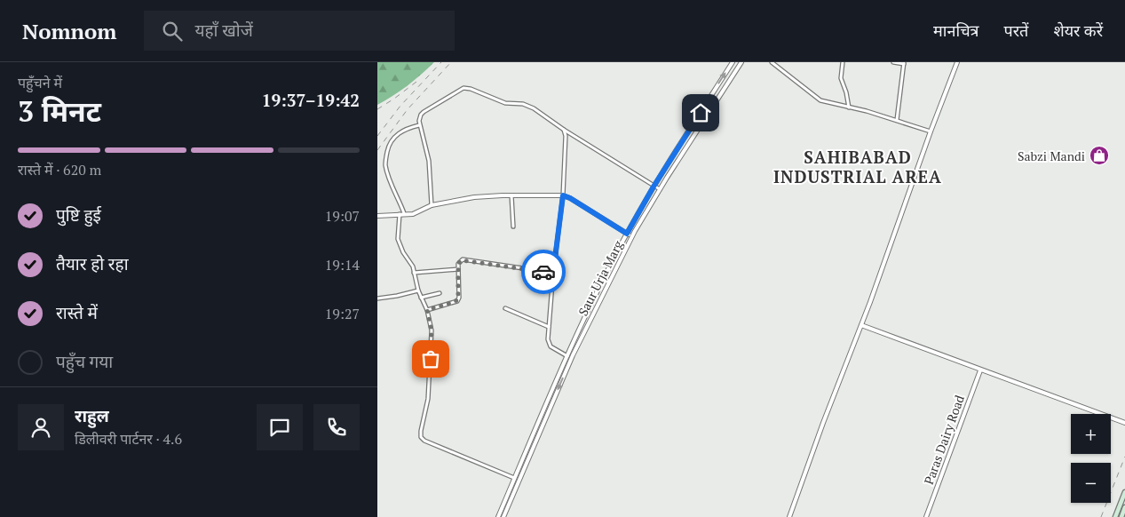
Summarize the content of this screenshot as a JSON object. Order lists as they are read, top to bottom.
{
  "streets": {
    "street": ["Saur Urja Marg", "Paras Dairy Road"]
  },
  "districts": ["SAHIBABAD INDUSTRIAL AREA"],
  "places": {
    "shop": ["Sabzi Mandi"]
  },
  "page": {
    "header": "Nomnom",
    "search": "यहाँ खोजें",
    "nav": ["मानचित्र", "परतें", "शेयर करें"],
    "heading": ["3 मिनट", "पहुँचने में", "19:37–19:42"],
    "panel": ["राहुल", "डिलीवरी पार्टनर · 4.6"],
    "bar": "रास्ते में · 620 m",
    "list": [
      ["पुष्टि हुई", "19:07"],
      ["तैयार हो रहा", "19:14"],
      ["रास्ते में", "19:27"],
      "पहुँच गया"
    ],
    "map_buttons": ["+", "−"]
  }
}
